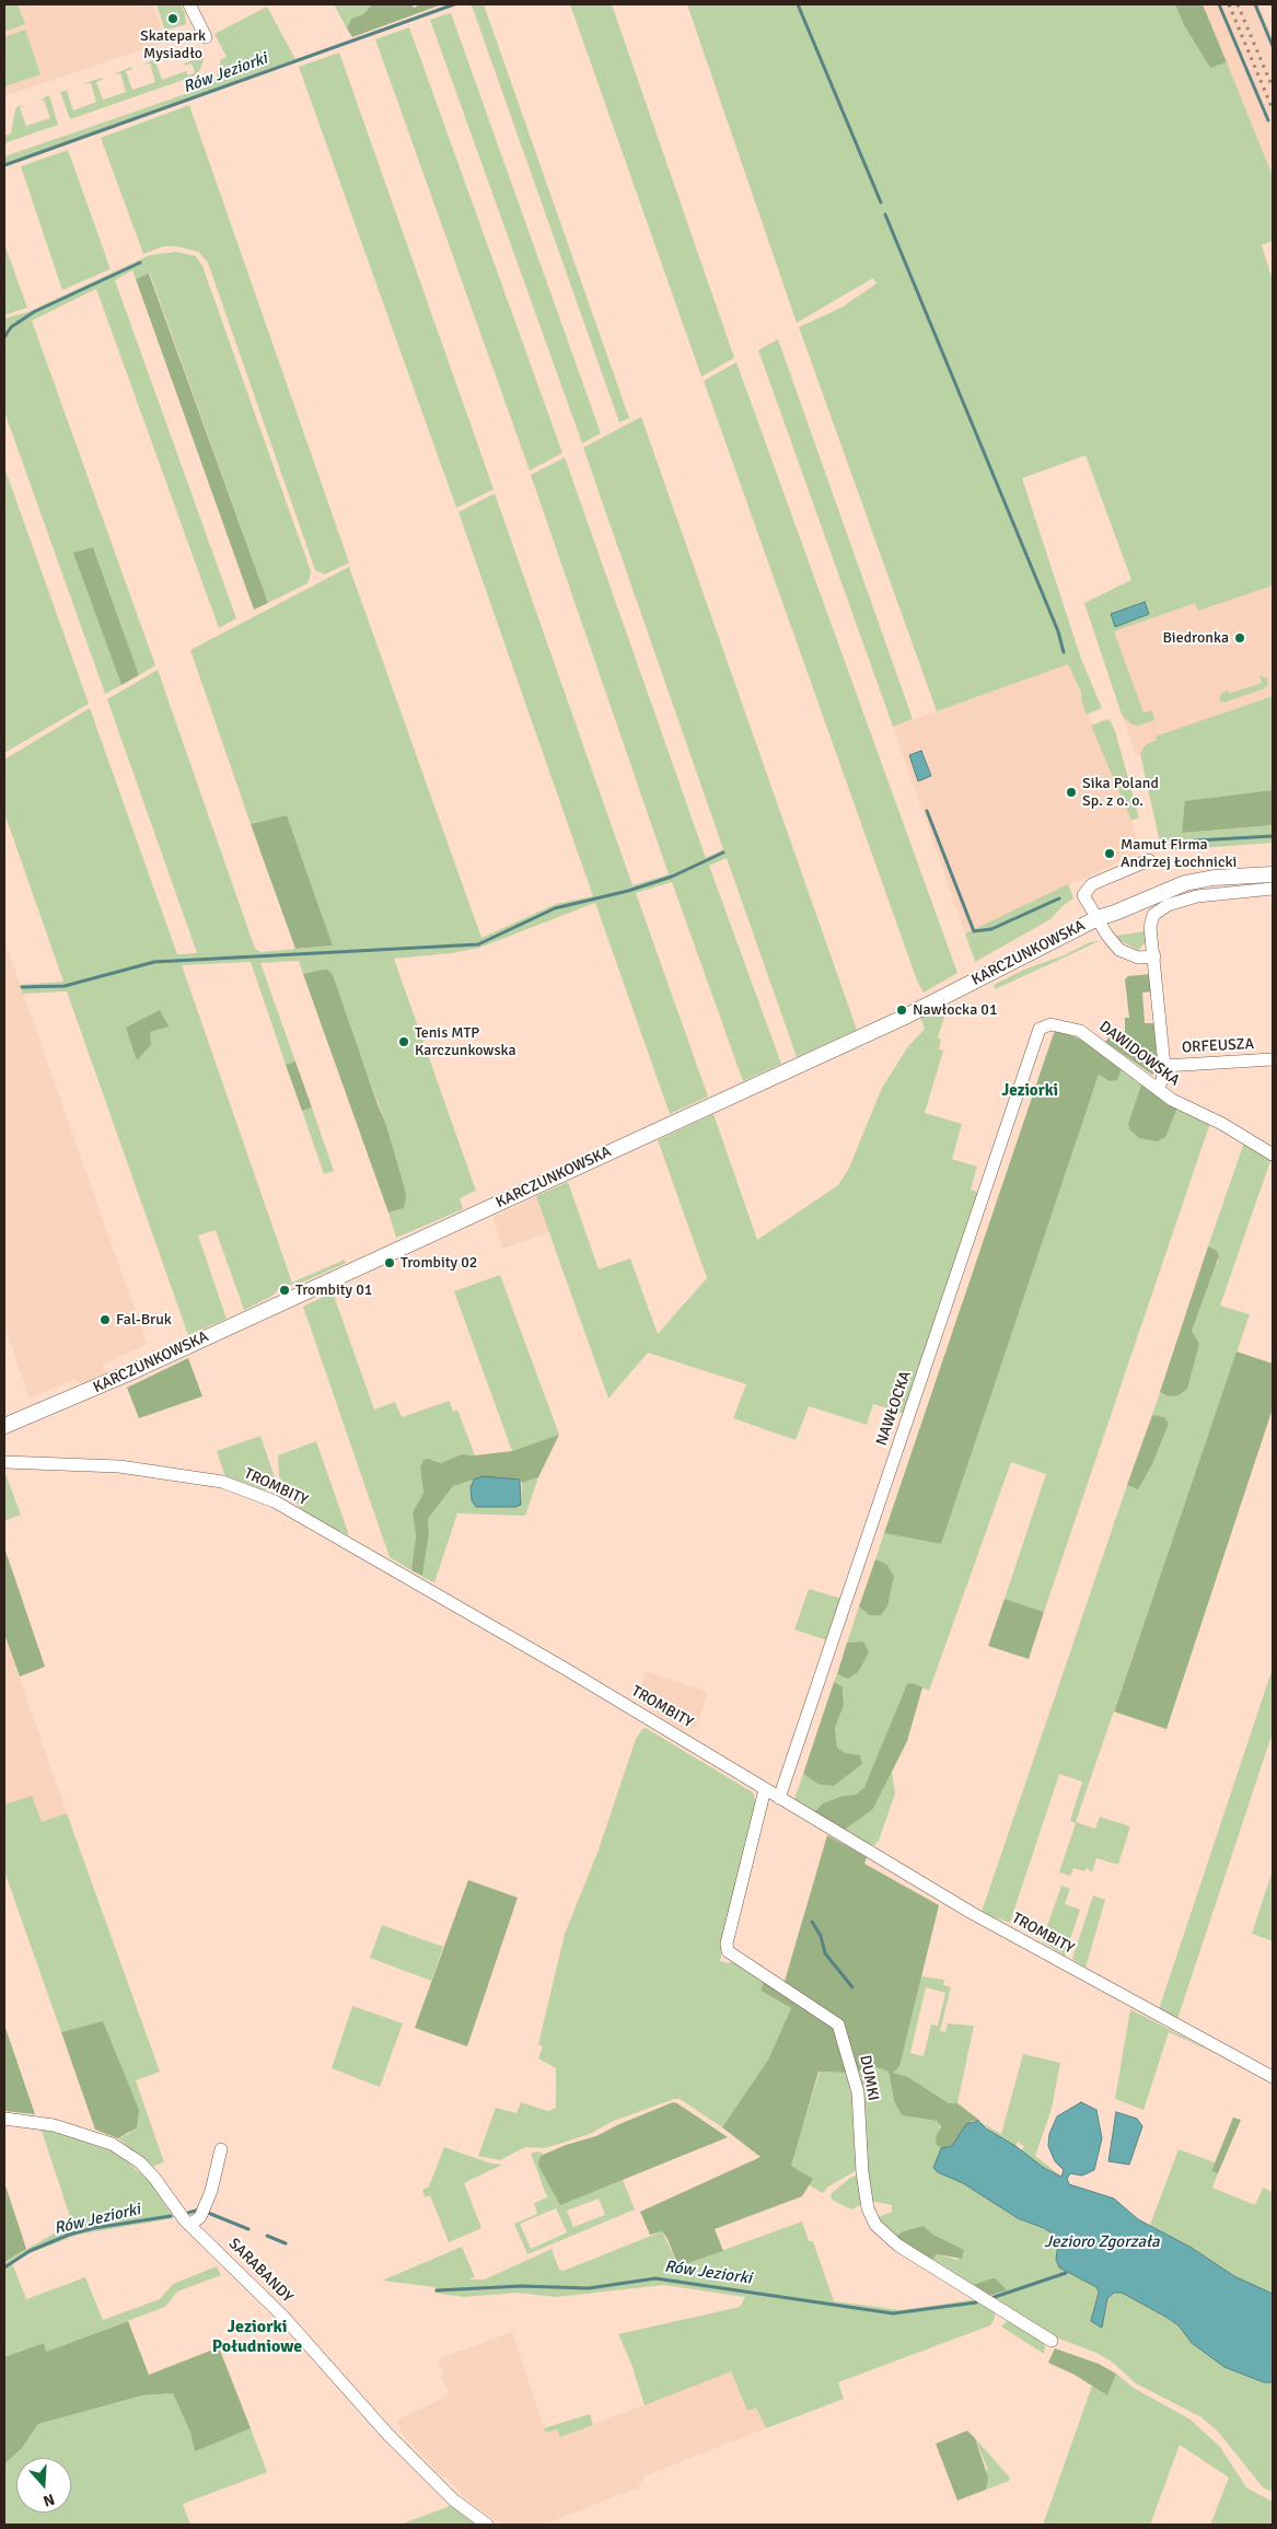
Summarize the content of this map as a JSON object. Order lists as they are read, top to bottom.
{
  "streets": {
    "street": [
      "KARCZUNKOWSKA",
      "ORFEUSZA",
      "DAWIDOWSKA",
      "NAWŁOCKA",
      "TROMBITY",
      "DUMKI",
      "SARABANDY"
    ]
  },
  "crossings": [
    ["DAWIDOWSKA", "NAWŁOCKA"],
    ["NAWŁOCKA", "TROMBITY"],
    ["TROMBITY", "DUMKI"]
  ],
  "districts": ["Jeziorki", "Jeziorki Południowe"],
  "water": ["Rów Jeziorki", "Jezioro Zgorzała"],
  "places": [
    "Skatepark Mysiadło",
    "Biedronka",
    "Sika Poland Sp. z o. o.",
    "Mamut Firma Andrzej Łochnicki",
    "Nawłocka 01",
    "Tenis MTP Karczunkowska",
    "Trombity 02",
    "Trombity 01",
    "Fal-Bruk"
  ],
  "north": "bottom"
}
